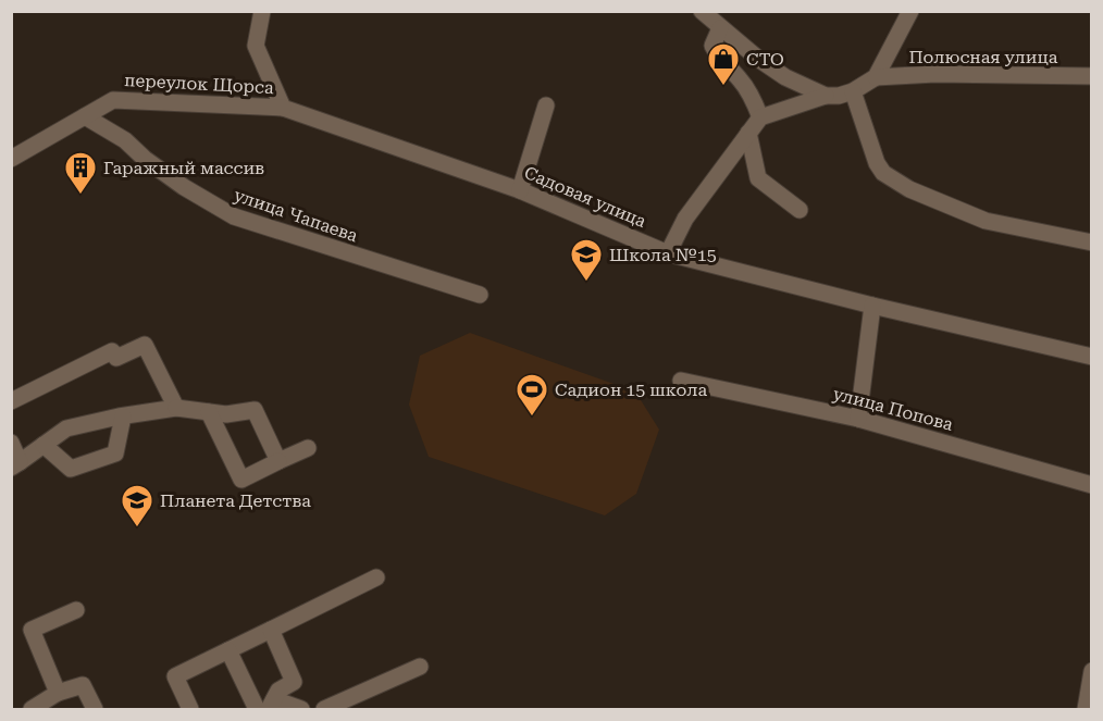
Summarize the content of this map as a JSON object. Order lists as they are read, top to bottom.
{
  "streets": {
    "street": [
      "Полюсная улица",
      "переулок Щорса",
      "Садовая улица",
      "улица Чапаева",
      "улица Попова"
    ]
  },
  "crossings": [
    ["переулок Щорса", "Садовая улица"],
    ["переулок Щорса", "улица Чапаева"]
  ],
  "places": {
    "shop": ["СТО"],
    "building": ["Гаражный массив"],
    "school or university": ["Школа №15", "Планета Детства"],
    "sports": ["Садион 15 школа"]
  }
}
